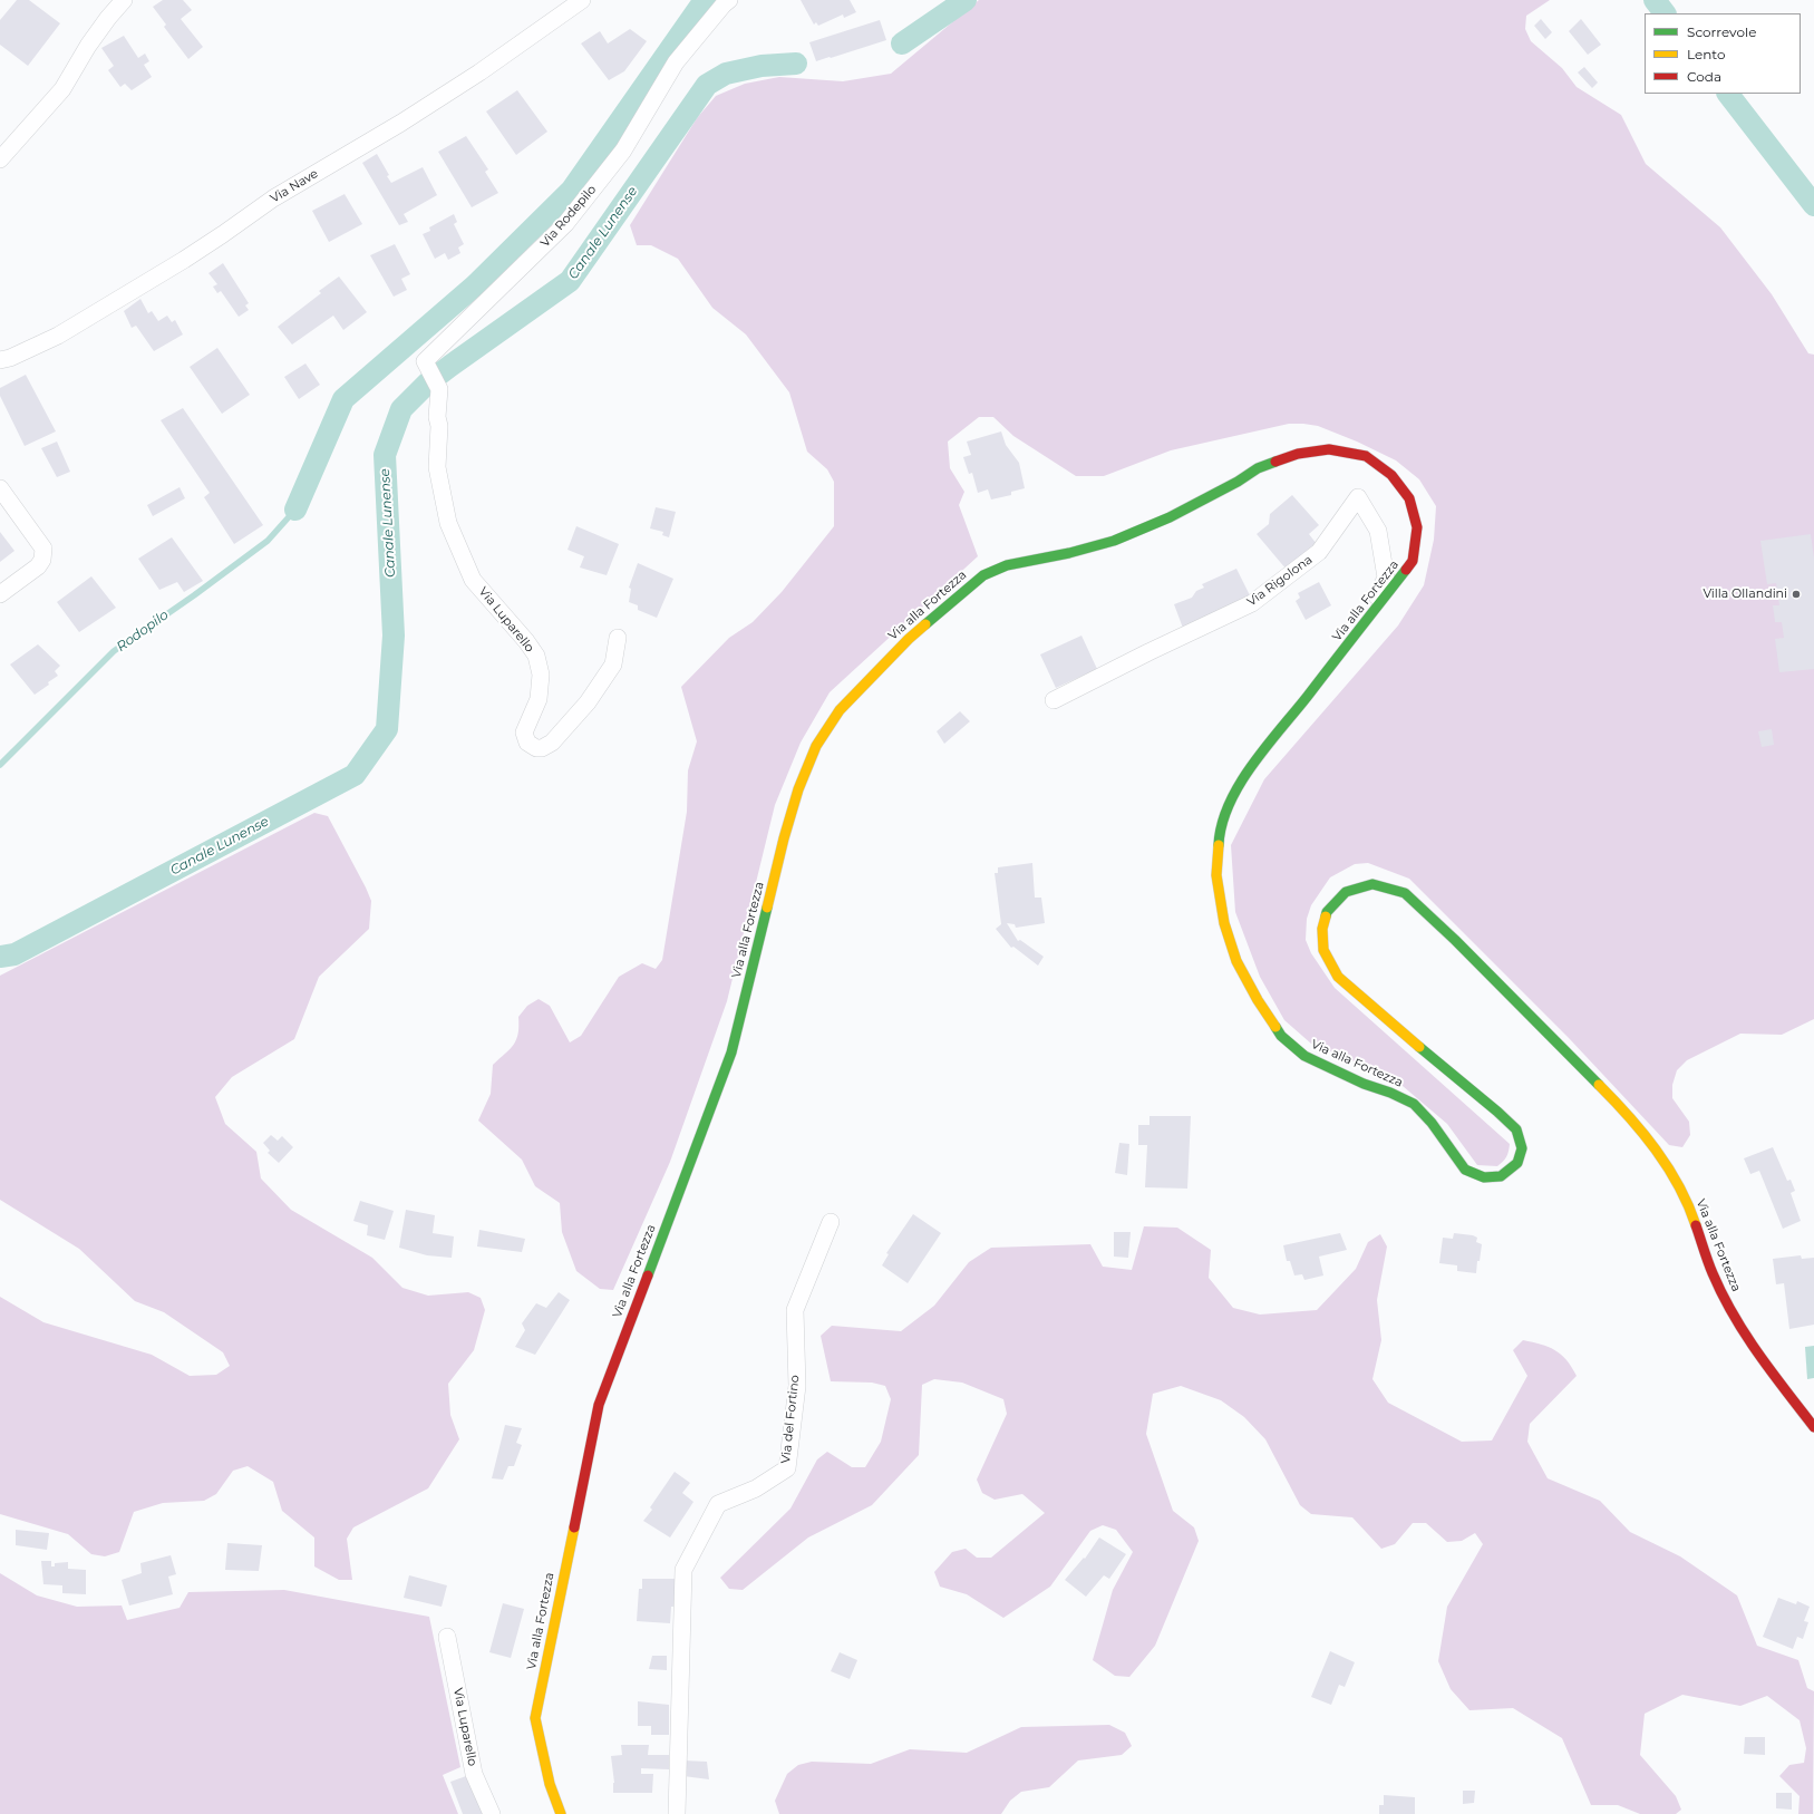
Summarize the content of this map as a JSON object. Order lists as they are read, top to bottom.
{
  "streets": {
    "street": [
      "Via Nave",
      "Via Rodepilo",
      "Via Rigolona",
      "Via alla Fortezza",
      "Via Luparello",
      "Via del Fortino"
    ]
  },
  "crossings": [
    ["Via Rodepilo", "Via Luparello"],
    ["Via Rigolona", "Via alla Fortezza"]
  ],
  "water": ["Canale Lunense", "Rodopilo"],
  "places": ["Villa Ollandini"],
  "legend": ["Scorrevole", "Lento", "Coda"]
}
